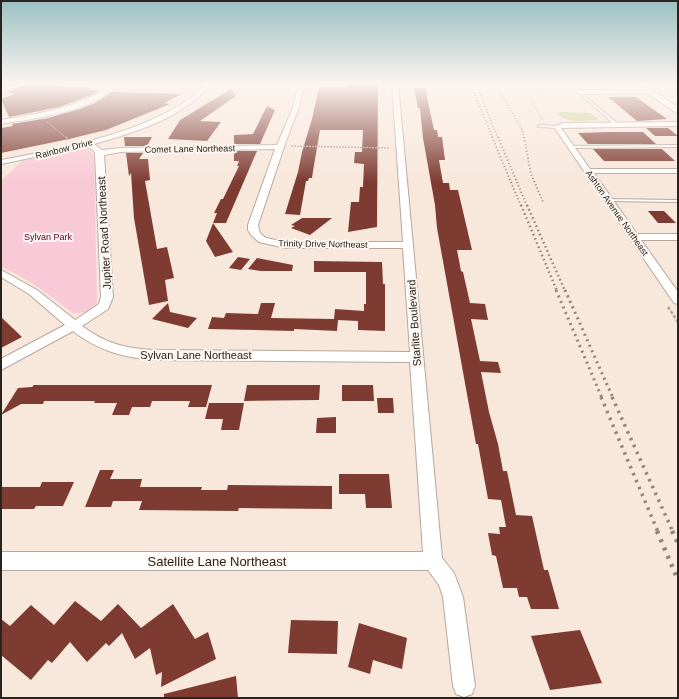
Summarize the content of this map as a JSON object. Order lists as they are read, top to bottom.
{
  "streets": {
    "street": [
      "Rainbow Drive",
      "Comet Lane Northeast",
      "Ashton Avenue Northeast",
      "Jupiter Road Northeast",
      "Trinity Drive Northeast",
      "Starlite Boulevard",
      "Sylvan Lane Northeast",
      "Satellite Lane Northeast"
    ]
  },
  "crossings": [
    ["Comet Lane Northeast", "Jupiter Road Northeast"],
    ["Comet Lane Northeast", "Trinity Drive Northeast"],
    ["Jupiter Road Northeast", "Sylvan Lane Northeast"],
    ["Trinity Drive Northeast", "Starlite Boulevard"],
    ["Starlite Boulevard", "Sylvan Lane Northeast"],
    ["Starlite Boulevard", "Satellite Lane Northeast"]
  ],
  "parks": ["Sylvan Park"]
}
